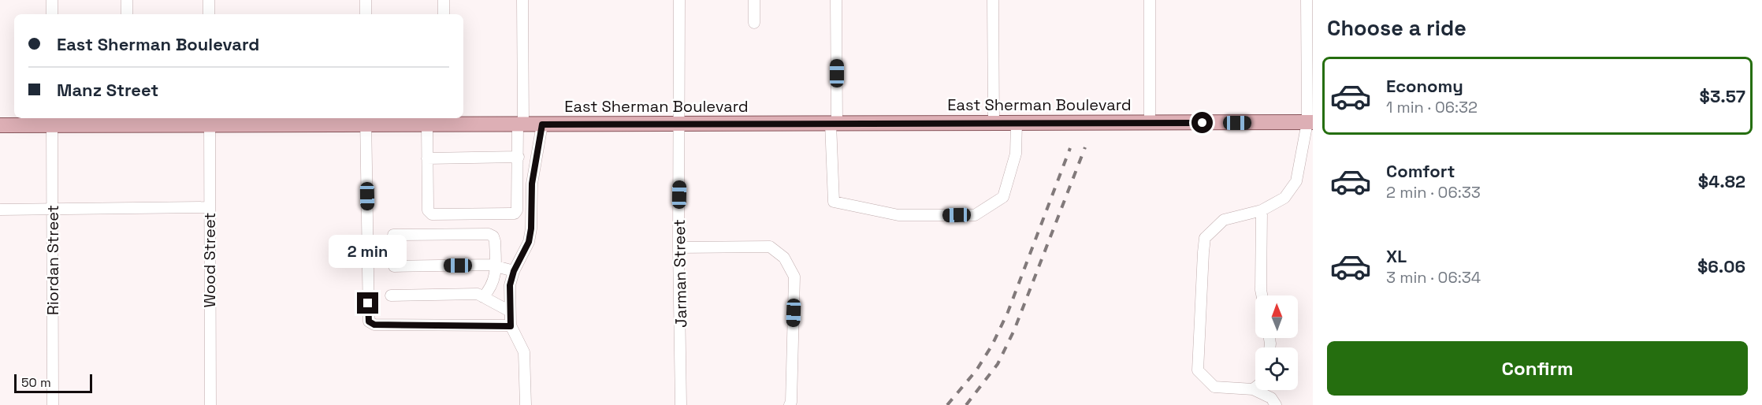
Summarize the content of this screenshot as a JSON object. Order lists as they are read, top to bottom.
{
  "streets": {
    "main road": ["East Sherman Boulevard"],
    "street": ["Riordan Street", "Wood Street", "Jarman Street"]
  },
  "crossings": [
    ["East Sherman Boulevard", "Riordan Street"],
    ["East Sherman Boulevard", "Wood Street"],
    ["East Sherman Boulevard", "Jarman Street"]
  ],
  "scale_bar": "50 m",
  "north": "top",
  "page": {
    "heading": "Choose a ride",
    "banner": ["East Sherman Boulevard", "Manz Street"],
    "list": [
      {
        "name": "Economy",
        "note": "1 min · 06:32",
        "value": "$3.57"
      },
      {
        "name": "Comfort",
        "note": "2 min · 06:33",
        "value": "$4.82"
      },
      {
        "name": "XL",
        "note": "3 min · 06:34",
        "value": "$6.06"
      }
    ],
    "bubble": "2 min",
    "buttons": "Confirm",
    "scale": "50 m"
  }
}
